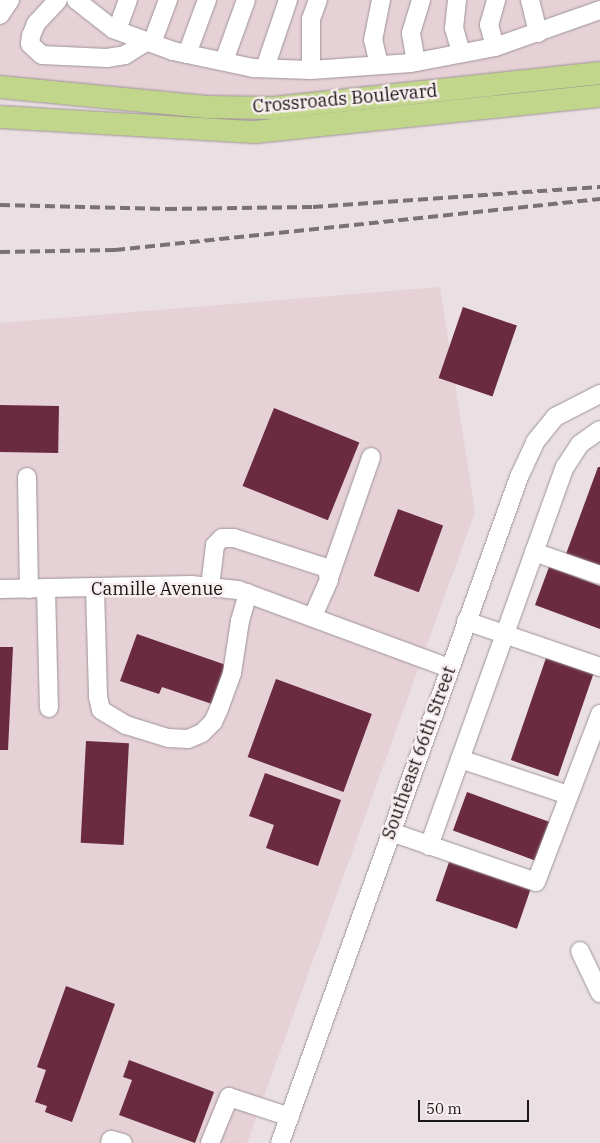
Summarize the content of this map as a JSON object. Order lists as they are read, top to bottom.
{
  "streets": {
    "main road": ["Crossroads Boulevard"],
    "street": ["Camille Avenue", "Southeast 66th Street"]
  },
  "crossings": [
    ["Camille Avenue", "Southeast 66th Street"]
  ],
  "scale_bar": "50 m"
}
